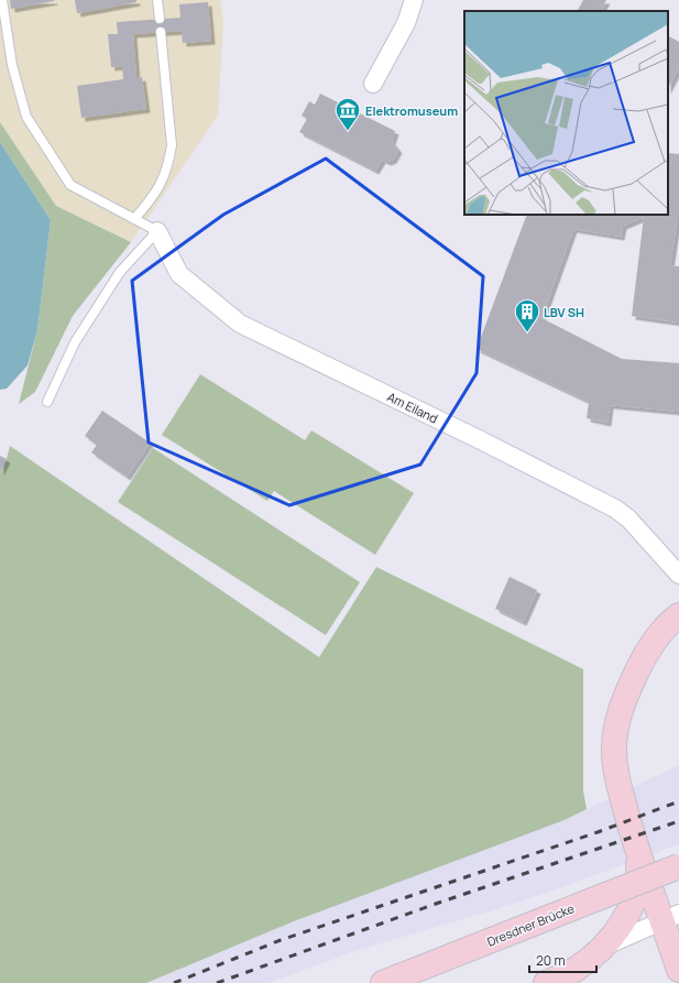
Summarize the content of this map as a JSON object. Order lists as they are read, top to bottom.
{
  "streets": {
    "main road": ["Dresdner Brücke"],
    "street": ["Am Eiland"]
  },
  "places": {
    "museum": ["Elektromuseum"],
    "building": ["LBV SH"]
  },
  "scale_bar": "20 m"
}
